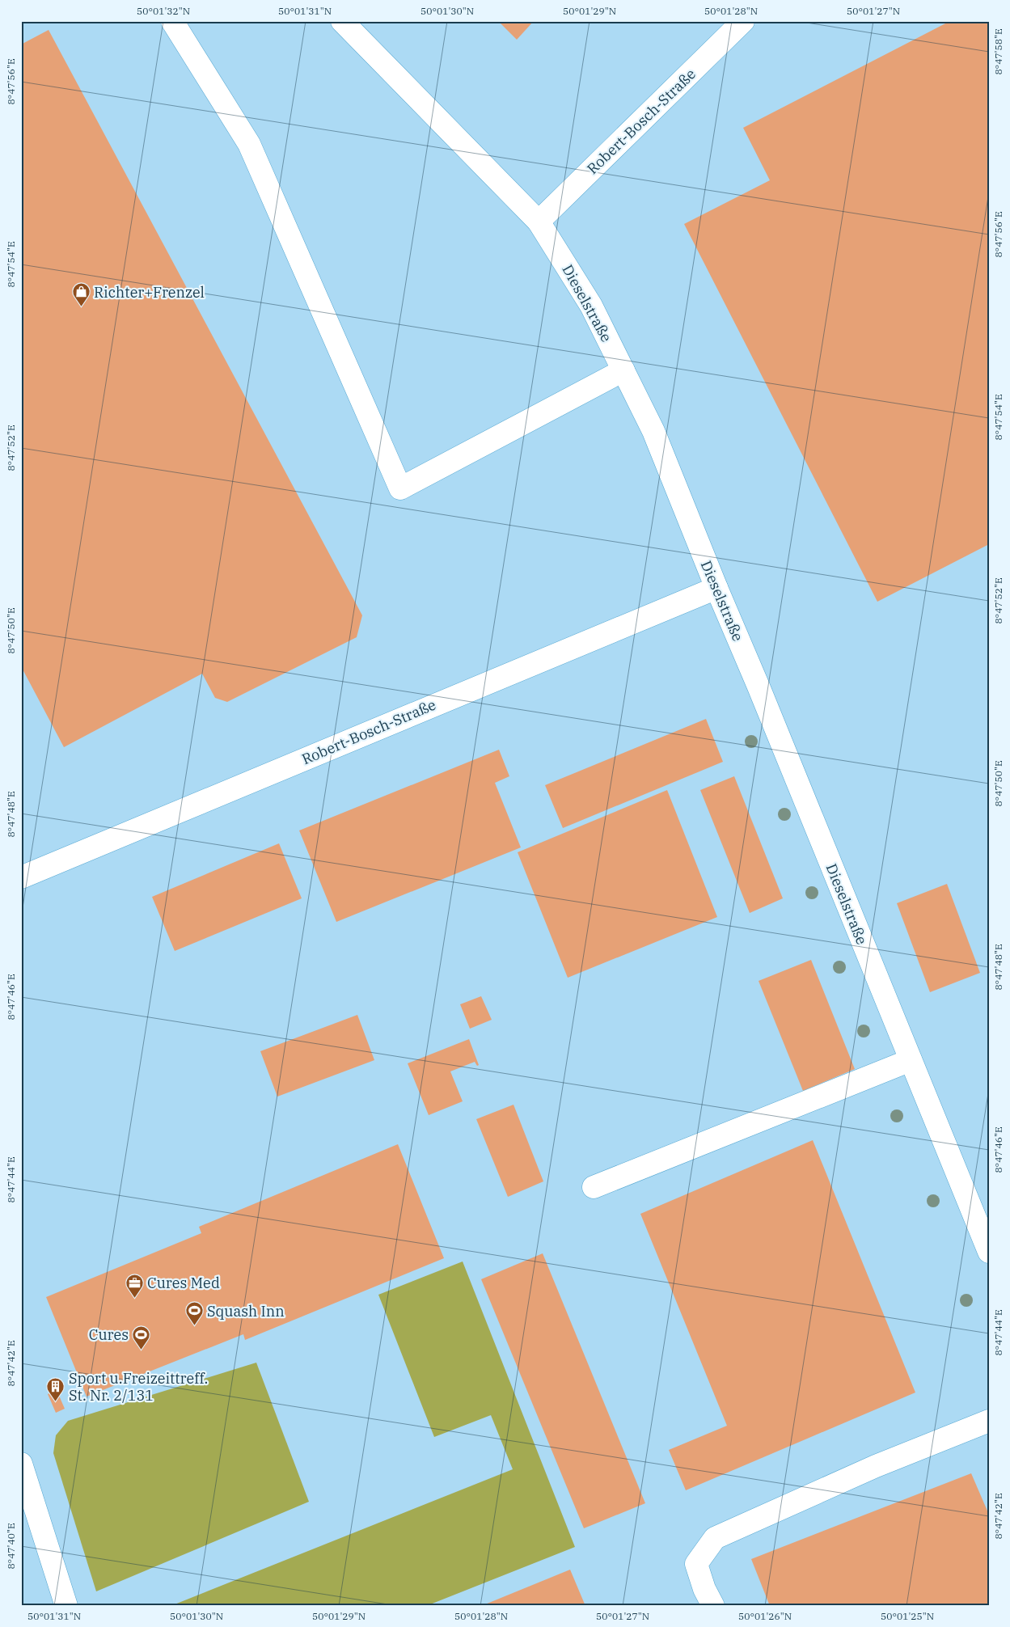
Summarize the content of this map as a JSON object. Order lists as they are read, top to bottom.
{
  "streets": {
    "street": ["Robert-Bosch-Straße", "Dieselstraße"]
  },
  "crossings": [
    ["Robert-Bosch-Straße", "Dieselstraße"]
  ],
  "places": {
    "shop": ["Richter+Frenzel"],
    "office": ["Cures Med"],
    "sports": ["Squash Inn", "Cures"],
    "building": ["Sport u.Freizeittreff. St. Nr. 2/131"]
  },
  "coordinates": [
    "50°01'32\"N",
    "50°01'31\"N",
    "50°01'30\"N",
    "50°01'29\"N",
    "50°01'28\"N",
    "50°01'27\"N",
    "8°47'58\"E",
    "8°47'56\"E",
    "8°47'54\"E",
    "8°47'52\"E",
    "8°47'50\"E",
    "8°47'48\"E",
    "8°47'46\"E",
    "8°47'44\"E",
    "8°47'42\"E",
    "8°47'40\"E",
    "50°01'26\"N",
    "50°01'25\"N"
  ]
}
